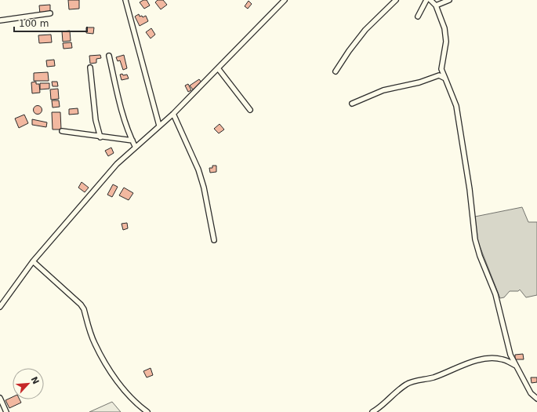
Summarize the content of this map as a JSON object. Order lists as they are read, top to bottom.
{
  "scale_bar": "100 m",
  "north": "top right"
}
